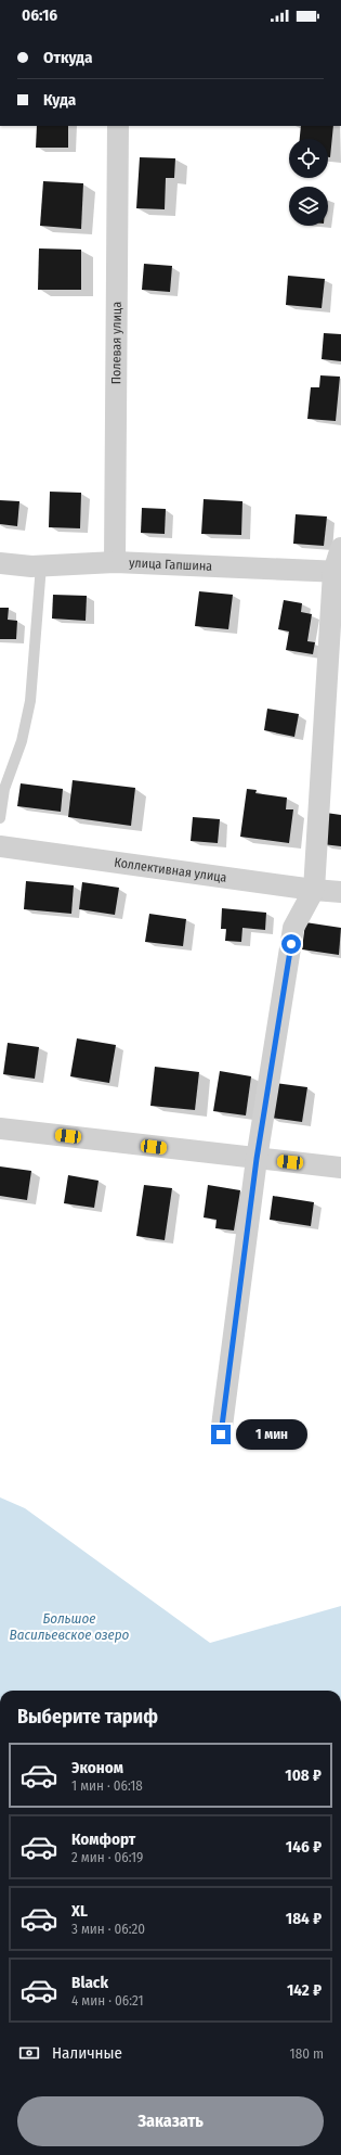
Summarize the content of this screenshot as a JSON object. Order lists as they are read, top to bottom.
{
  "streets": {
    "street": ["Полевая улица", "улица Гапшина", "Коллективная улица"]
  },
  "crossings": [
    ["Полевая улица", "улица Гапшина"]
  ],
  "water": ["Большое Васильевское озеро"],
  "page": {
    "status": "06:16",
    "banner": ["Откуда", "Куда"],
    "bubble": "1 мин",
    "heading": "Выберите тариф",
    "list": [
      {
        "name": "Эконом",
        "note": "1 мин · 06:18",
        "value": "108 ₽"
      },
      {
        "name": "Комфорт",
        "note": "2 мин · 06:19",
        "value": "146 ₽"
      },
      {
        "name": "XL",
        "note": "3 мин · 06:20",
        "value": "184 ₽"
      },
      {
        "name": "Black",
        "note": "4 мин · 06:21",
        "value": "142 ₽"
      }
    ],
    "pay": ["Наличные", "180 m"],
    "buttons": "Заказать"
  }
}
